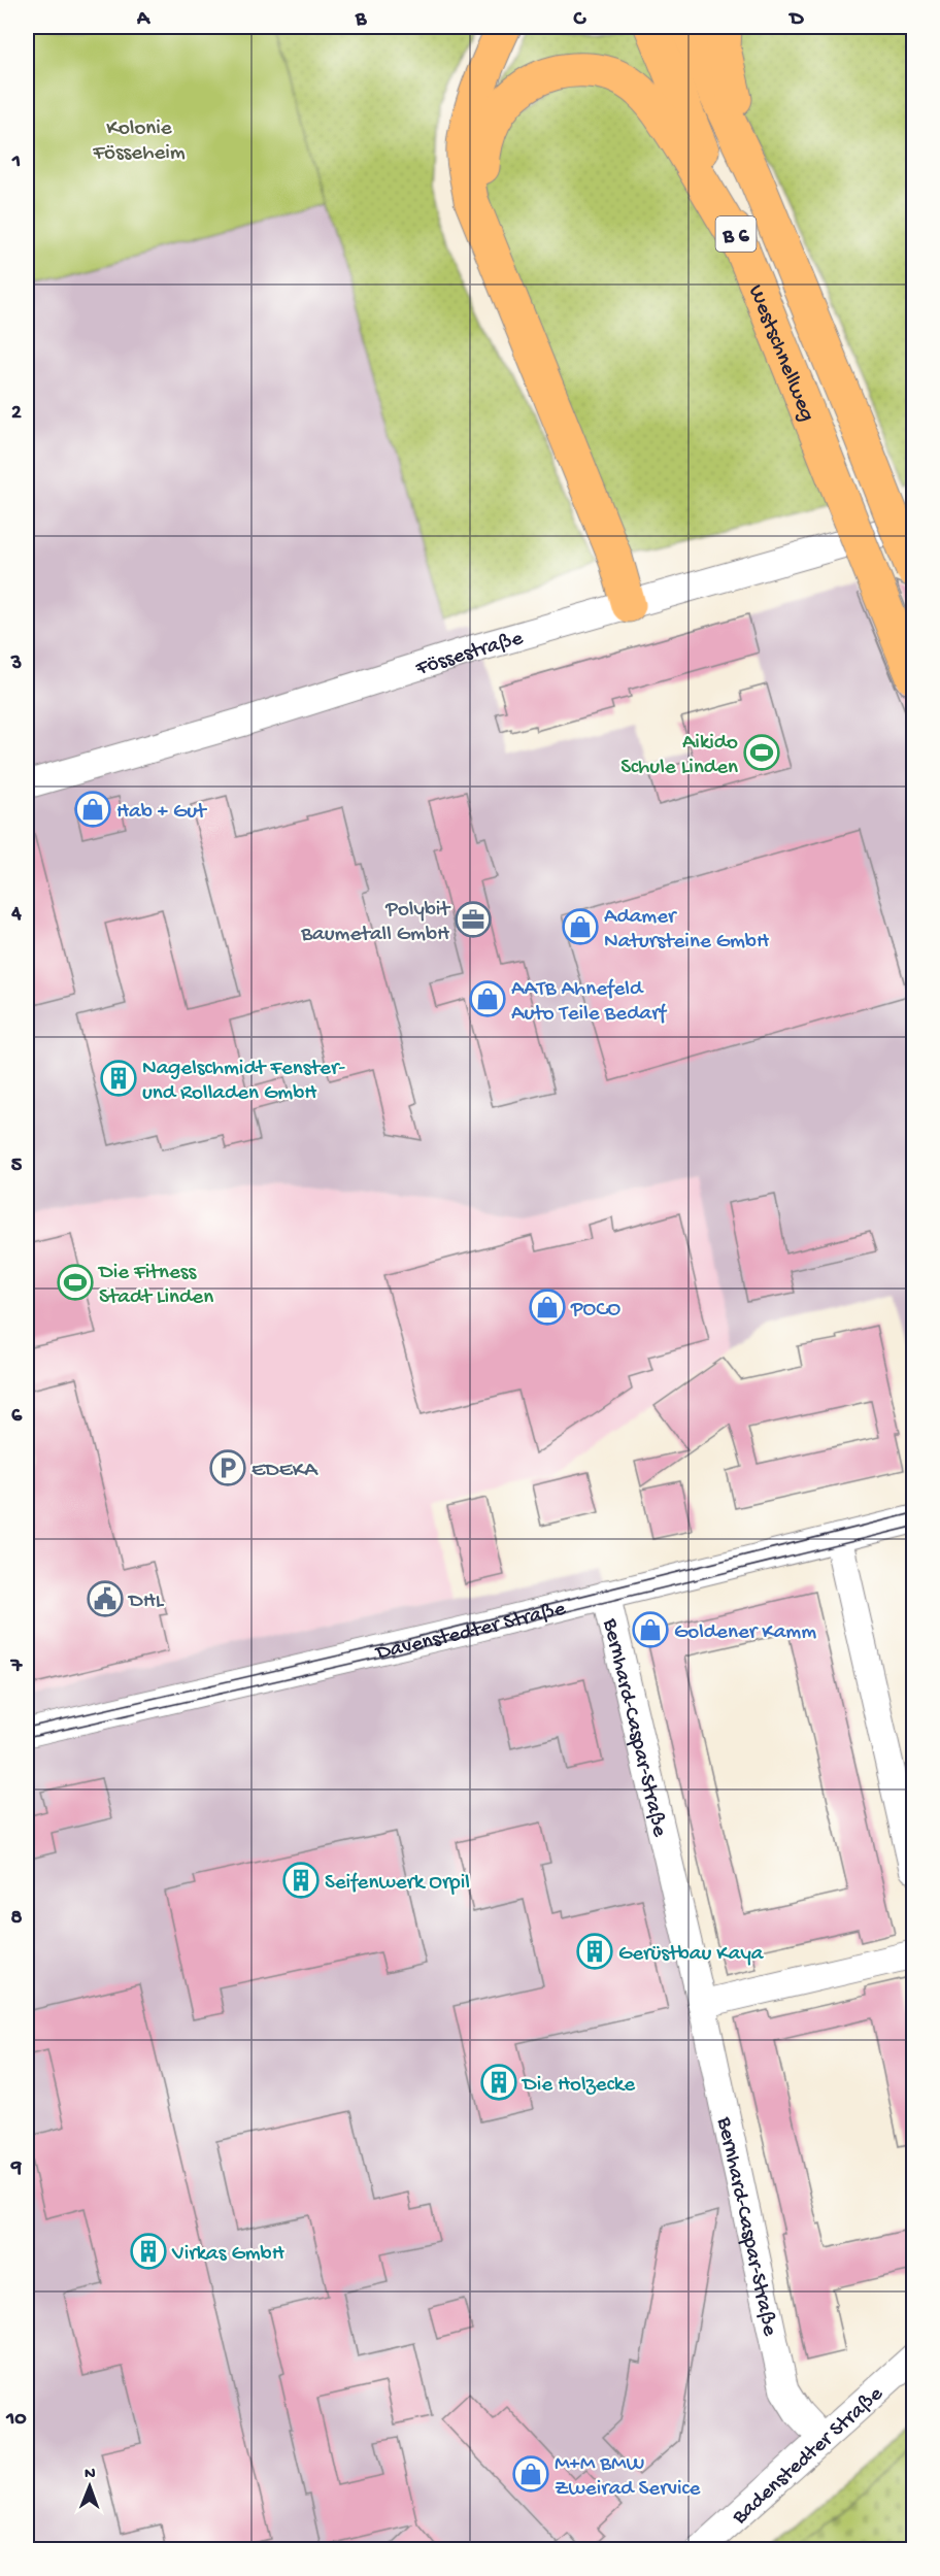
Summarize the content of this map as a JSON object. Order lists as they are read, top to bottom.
{
  "streets": {
    "highway": ["B 6", "Westschnellweg"],
    "street": [
      "Fössestraße",
      "Davenstedter Straße",
      "Bernhard-Caspar-Straße",
      "Badenstedter Straße"
    ]
  },
  "crossings": [
    ["Davenstedter Straße", "Bernhard-Caspar-Straße"],
    ["Bernhard-Caspar-Straße", "Badenstedter Straße"]
  ],
  "parks": ["Kolonie Fösseheim"],
  "places": {
    "sports": ["Aikido Schule Linden", "Die Fitness Stadt Linden"],
    "shop": [
      "Hab + Gut",
      "Adamer Natursteine GmbH",
      "AATB Ahnefeld Auto Teile Bedarf",
      "POCO",
      "Goldener Kamm",
      "M+M BMW Zweirad Service"
    ],
    "office": ["Polybit Baumetall GmbH"],
    "building": [
      "Nagelschmidt Fenster- und Rolladen GmbH",
      "Seifenwerk Orpil",
      "Gerüstbau Kaya",
      "Die Holzecke",
      "Virkas GmbH"
    ],
    "parking": ["EDEKA"],
    "public building": ["DHL"]
  },
  "north": "top",
  "grid": {
    "columns": [
      "A",
      "B",
      "C",
      "D"
    ],
    "rows": [
      "1",
      "2",
      "3",
      "4",
      "5",
      "6",
      "7",
      "8",
      "9",
      "10"
    ]
  }
}
